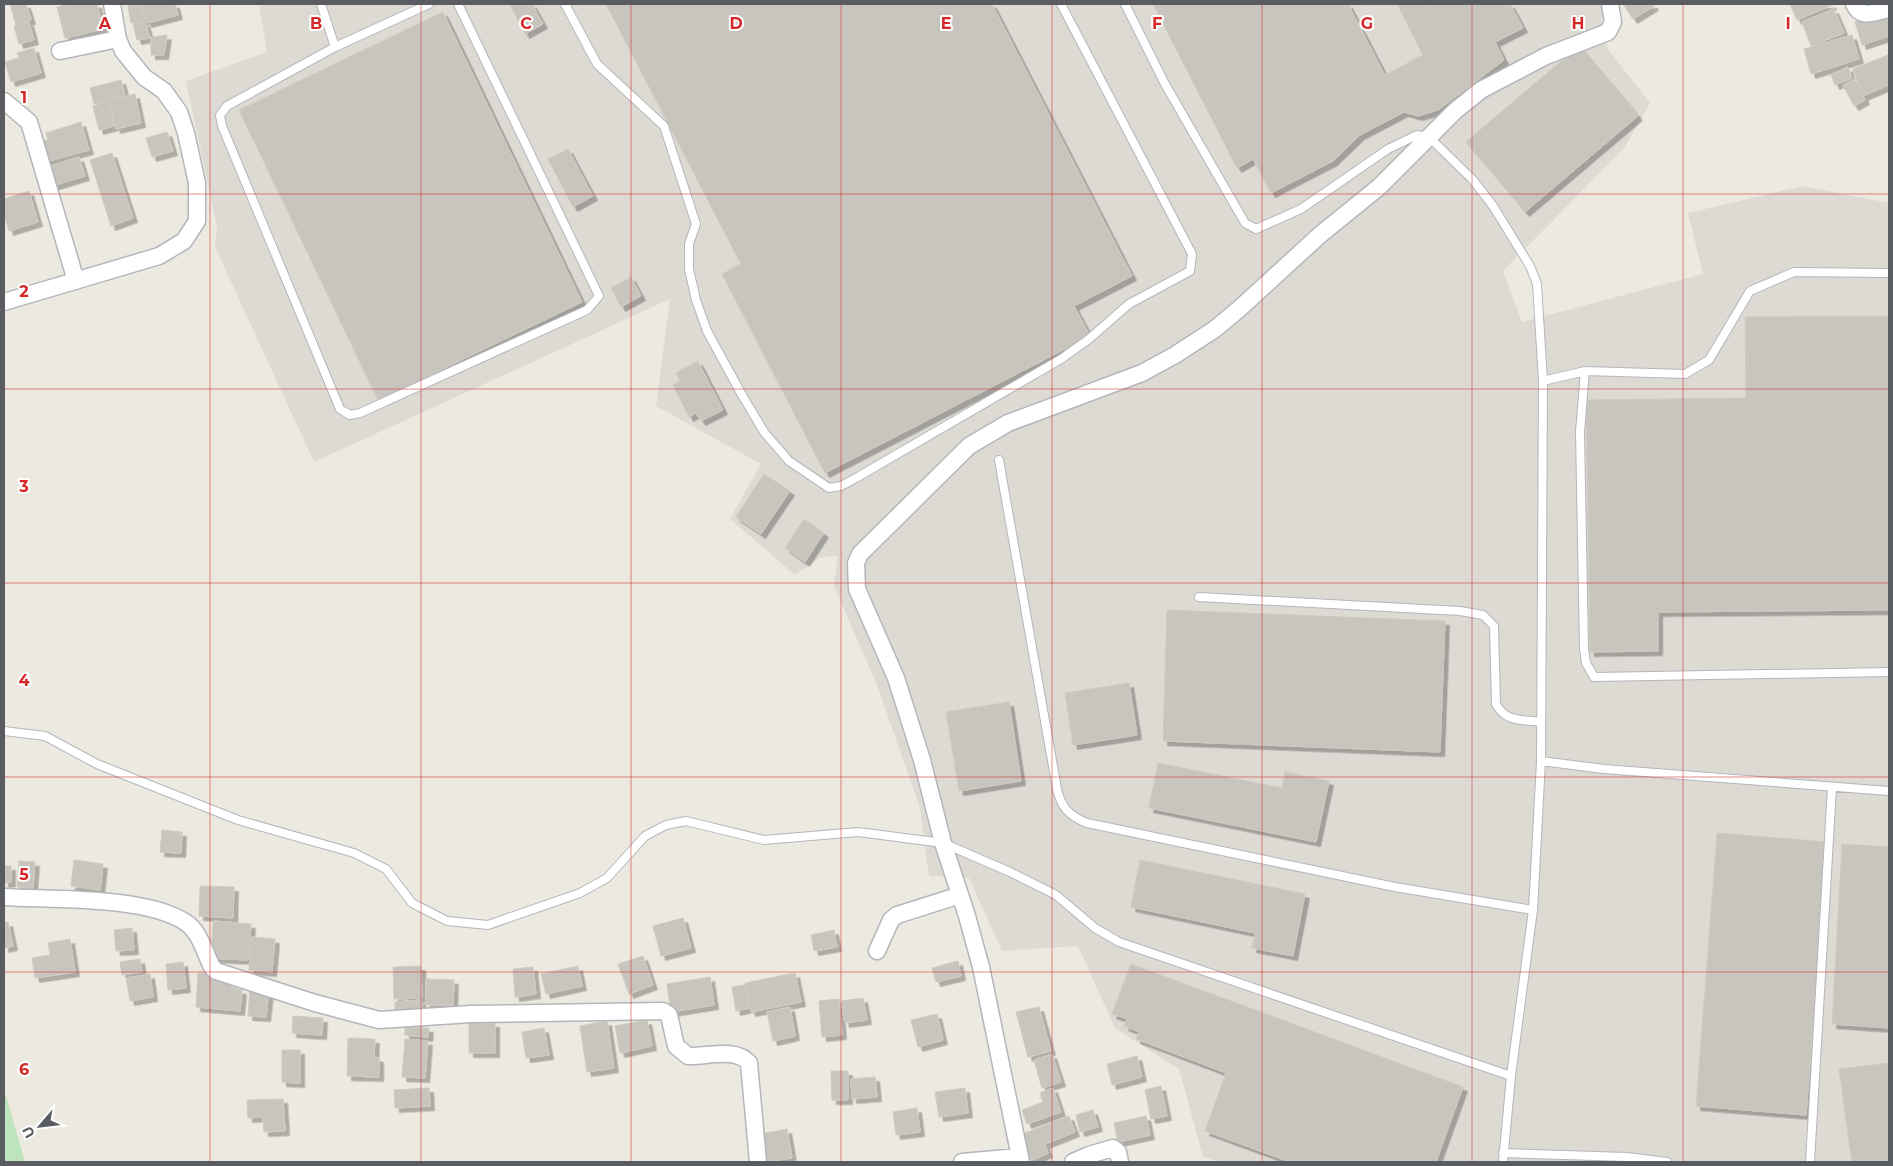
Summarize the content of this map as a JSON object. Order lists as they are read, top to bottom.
{
  "north": "bottom left",
  "grid": {
    "columns": [
      "A",
      "B",
      "C",
      "D",
      "E",
      "F",
      "G",
      "H",
      "I"
    ],
    "rows": [
      "1",
      "2",
      "3",
      "4",
      "5",
      "6"
    ]
  }
}
